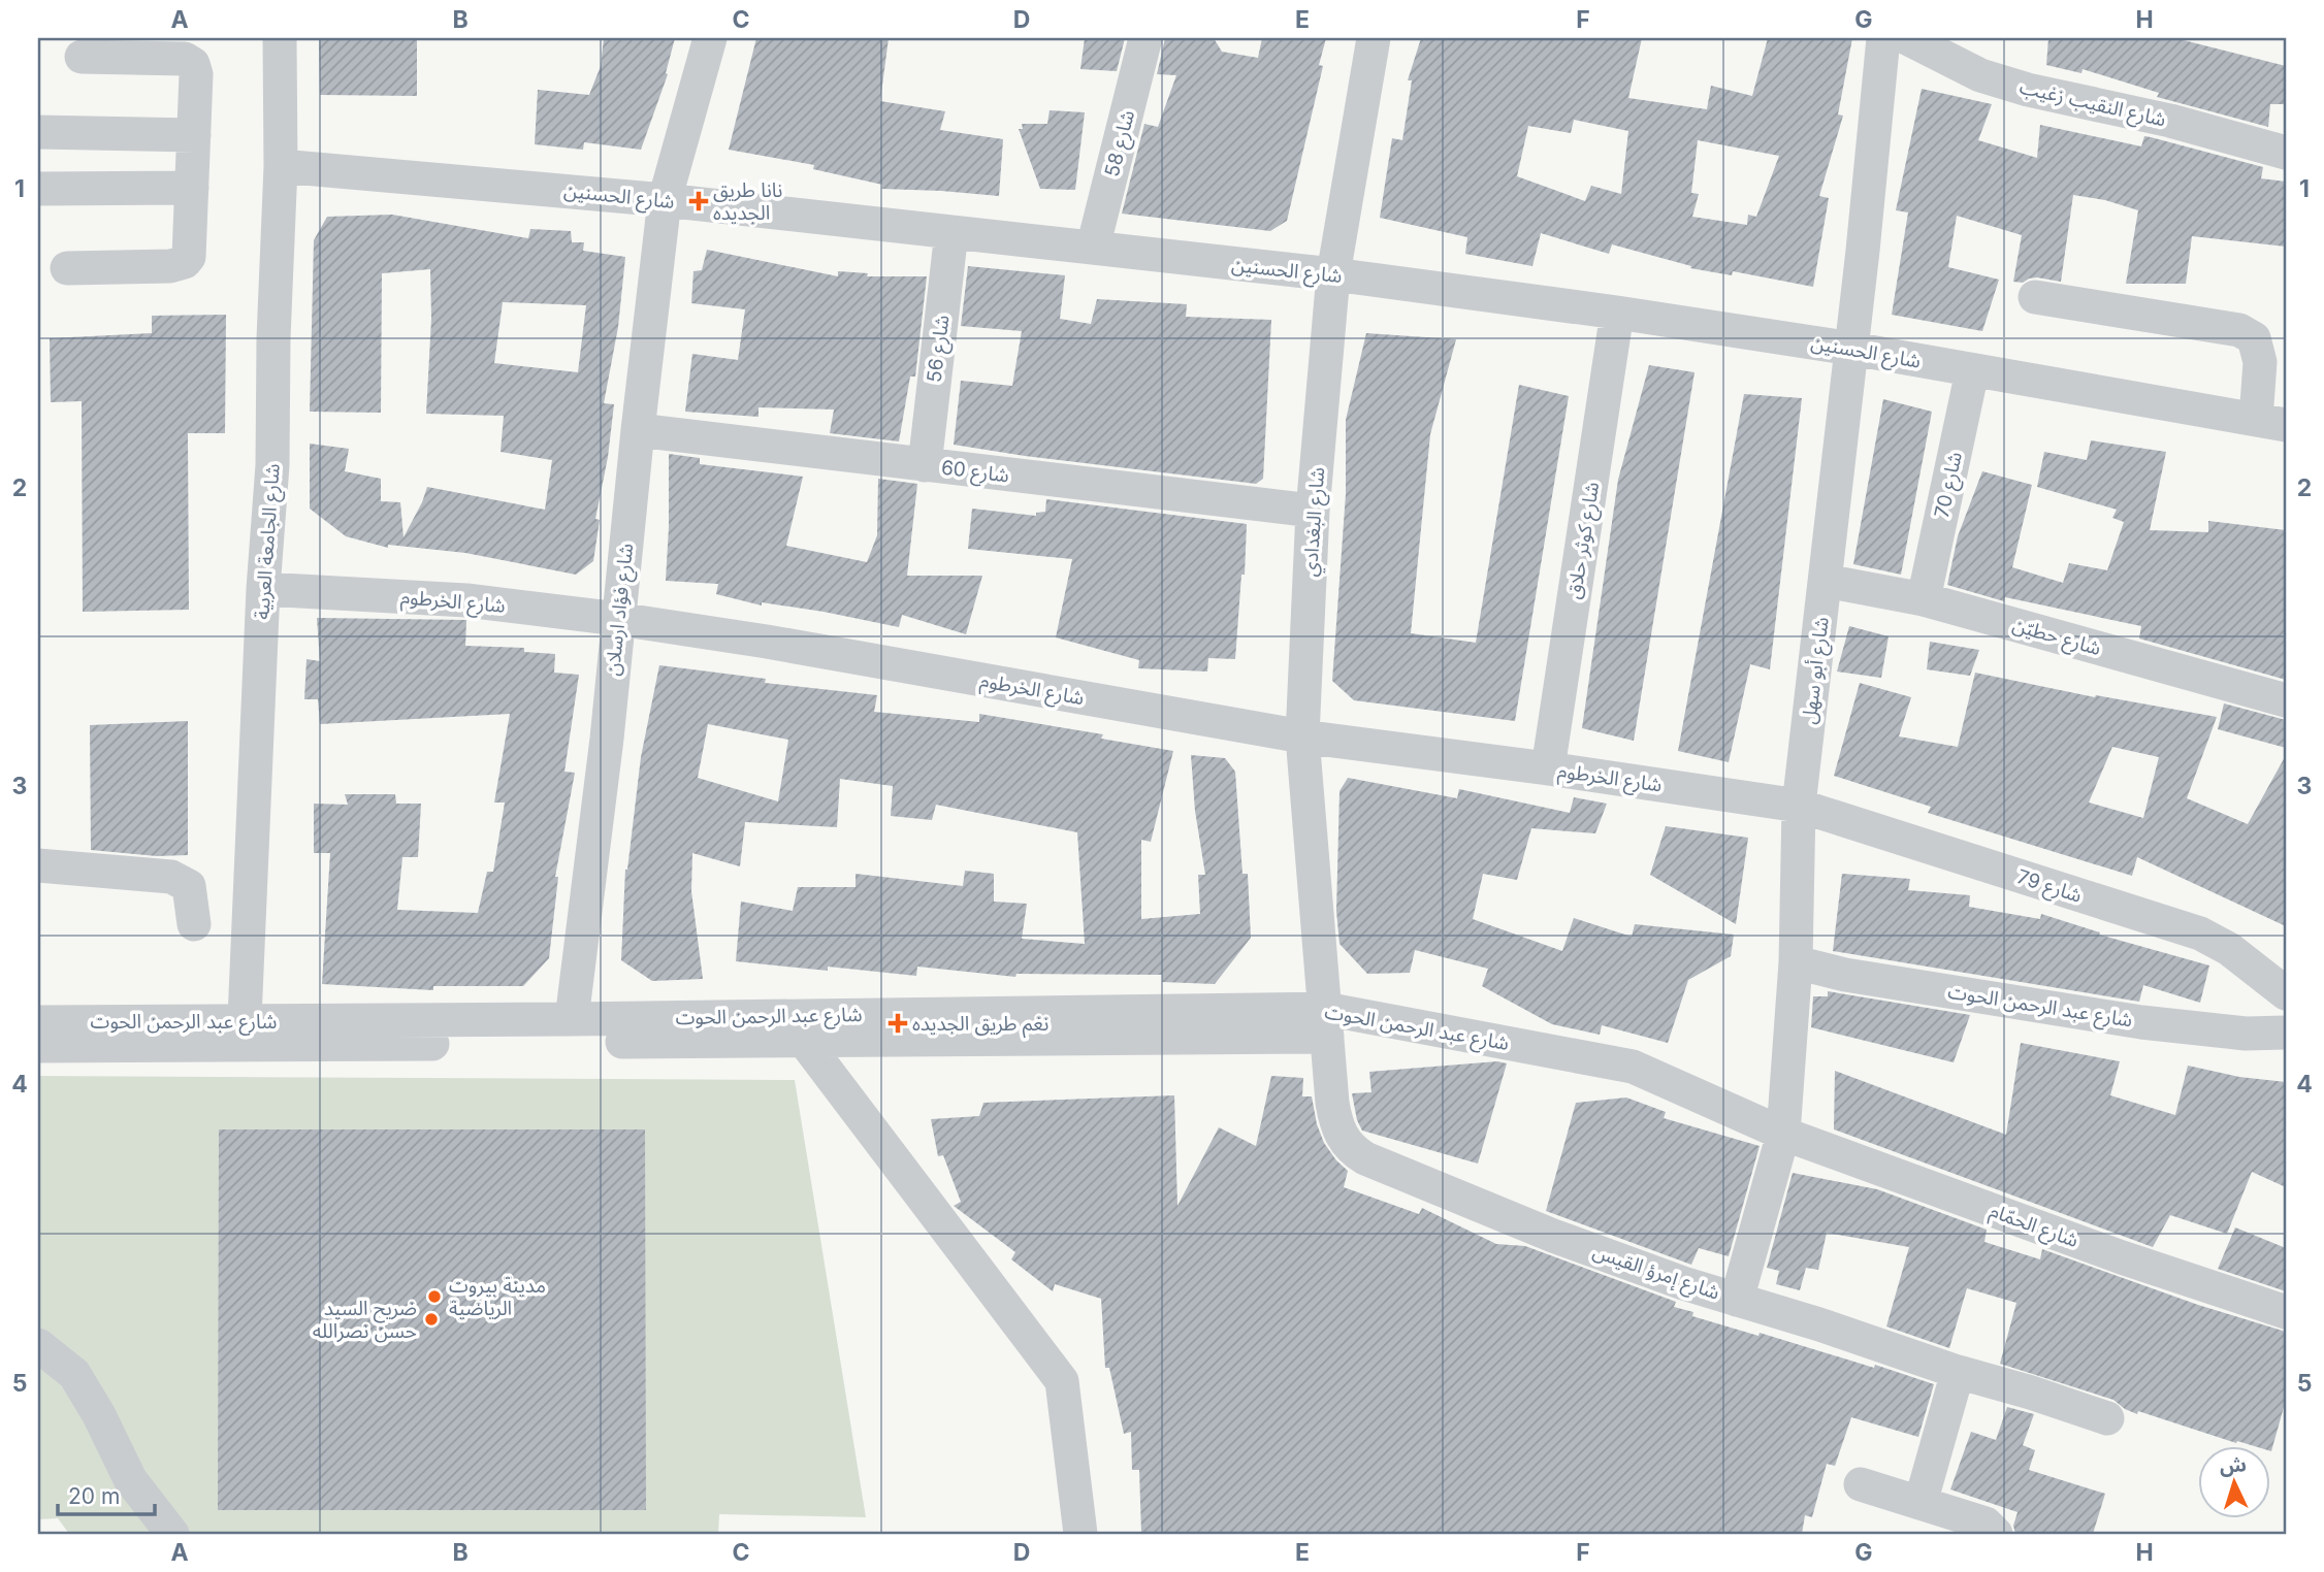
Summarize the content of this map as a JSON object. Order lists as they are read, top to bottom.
{
  "streets": {
    "street": [
      "شارع النقيب زغيب",
      "شارع 58",
      "شارع الحسنين",
      "شارع 56",
      "شارع 60",
      "شارع 70",
      "شارع البغدادي",
      "شارع كوثر حلاق",
      "شارع الجامعة العربية",
      "شارع الخرطوم",
      "شارع فؤاد ارسلان",
      "شارع حطيّن",
      "شارع أبو سهل",
      "شارع 79",
      "شارع عبد الرحمن الحوت",
      "شارع الحمّام",
      "شارع إمرؤ القيس"
    ]
  },
  "crossings": [
    ["شارع 58", "شارع الحسنين"],
    ["شارع الحسنين", "شارع 56"],
    ["شارع الحسنين", "شارع 70"],
    ["شارع الحسنين", "شارع البغدادي"],
    ["شارع الحسنين", "شارع كوثر حلاق"],
    ["شارع الحسنين", "شارع الجامعة العربية"],
    ["شارع الحسنين", "شارع فؤاد ارسلان"],
    ["شارع الحسنين", "شارع أبو سهل"],
    ["شارع 56", "شارع 60"],
    ["شارع 60", "شارع البغدادي"],
    ["شارع 60", "شارع فؤاد ارسلان"],
    ["شارع 70", "شارع حطيّن"],
    ["شارع البغدادي", "شارع الخرطوم"],
    ["شارع البغدادي", "شارع عبد الرحمن الحوت"],
    ["شارع البغدادي", "شارع إمرؤ القيس"],
    ["شارع كوثر حلاق", "شارع الخرطوم"],
    ["شارع الجامعة العربية", "شارع الخرطوم"],
    ["شارع الجامعة العربية", "شارع عبد الرحمن الحوت"],
    ["شارع الخرطوم", "شارع فؤاد ارسلان"],
    ["شارع الخرطوم", "شارع أبو سهل"],
    ["شارع الخرطوم", "شارع 79"],
    ["شارع فؤاد ارسلان", "شارع عبد الرحمن الحوت"],
    ["شارع حطيّن", "شارع أبو سهل"],
    ["شارع أبو سهل", "شارع 79"],
    ["شارع أبو سهل", "شارع عبد الرحمن الحوت"],
    ["شارع أبو سهل", "شارع الحمّام"],
    ["شارع أبو سهل", "شارع إمرؤ القيس"],
    ["شارع عبد الرحمن الحوت", "شارع الحمّام"],
    ["شارع عبد الرحمن الحوت", "شارع إمرؤ القيس"]
  ],
  "places": {
    "health": ["نانا طريق الجديده", "نغم طريق الجديده"],
    "other": ["مدينة بيروت الرياضية", "ضريح السيد حسن نصرالله"]
  },
  "scale_bar": "20 m",
  "north": "top",
  "grid": {
    "columns": [
      "A",
      "B",
      "C",
      "D",
      "E",
      "F",
      "G",
      "H"
    ],
    "rows": [
      "1",
      "2",
      "3",
      "4",
      "5"
    ]
  }
}
